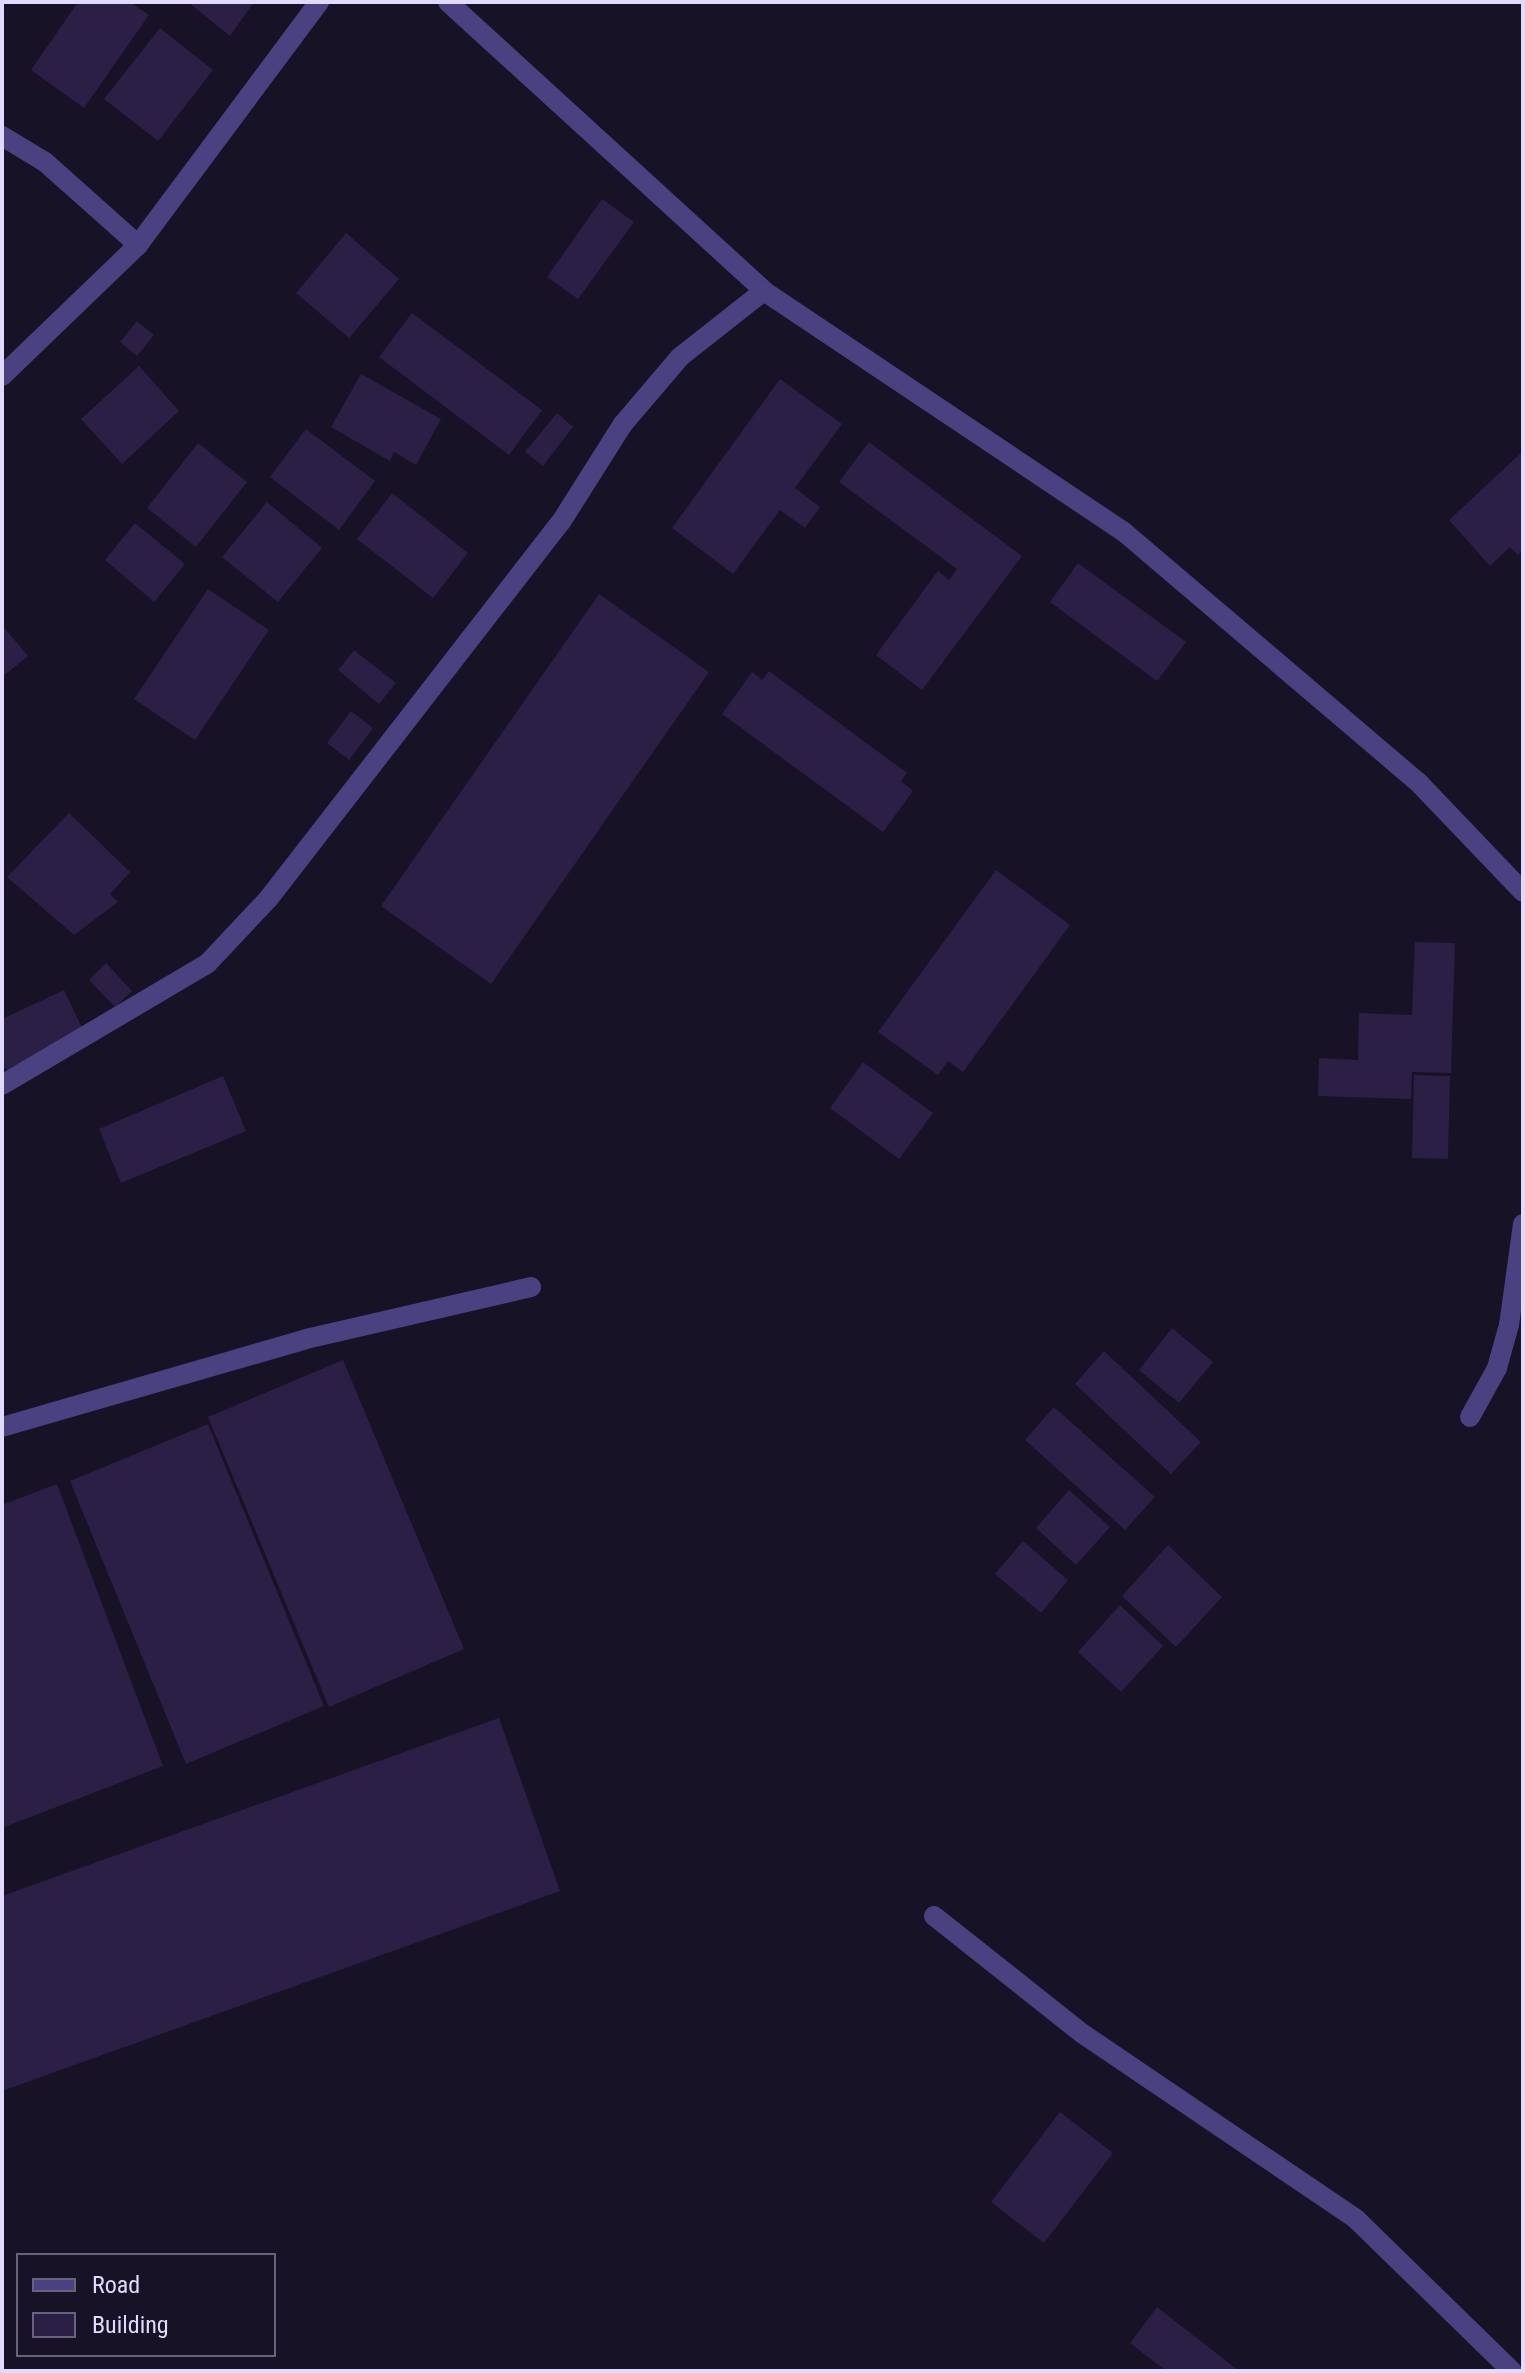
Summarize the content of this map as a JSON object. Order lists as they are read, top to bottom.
{
  "legend": ["Road", "Building"]
}
